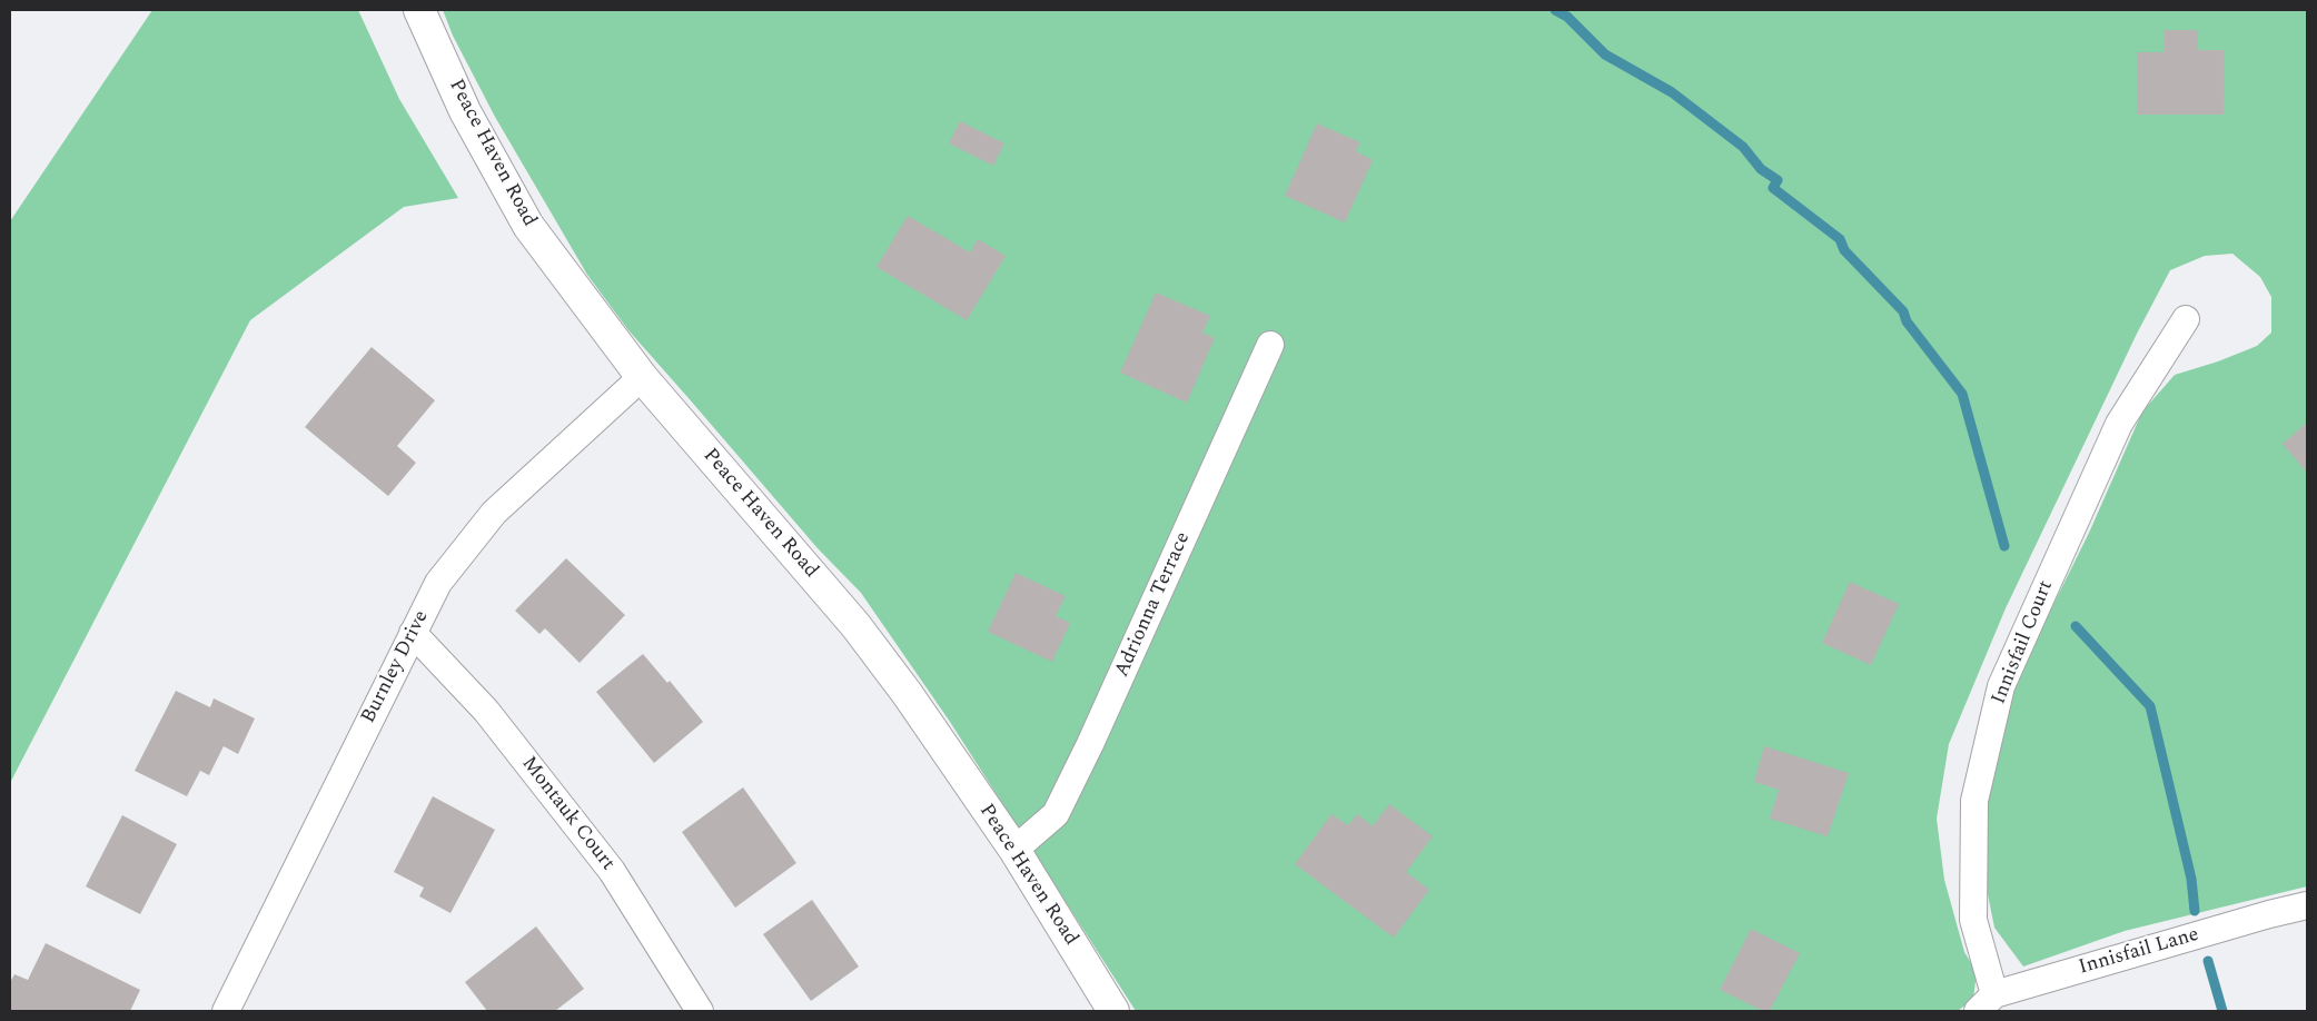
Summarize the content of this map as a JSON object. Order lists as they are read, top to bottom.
{
  "streets": {
    "main road": ["Peace Haven Road"],
    "street": [
      "Adrionna Terrace",
      "Innisfail Court",
      "Burnley Drive",
      "Montauk Court",
      "Innisfail Lane"
    ]
  },
  "crossings": [
    ["Peace Haven Road", "Adrionna Terrace"],
    ["Peace Haven Road", "Burnley Drive"],
    ["Innisfail Court", "Innisfail Lane"],
    ["Burnley Drive", "Montauk Court"]
  ]
}
